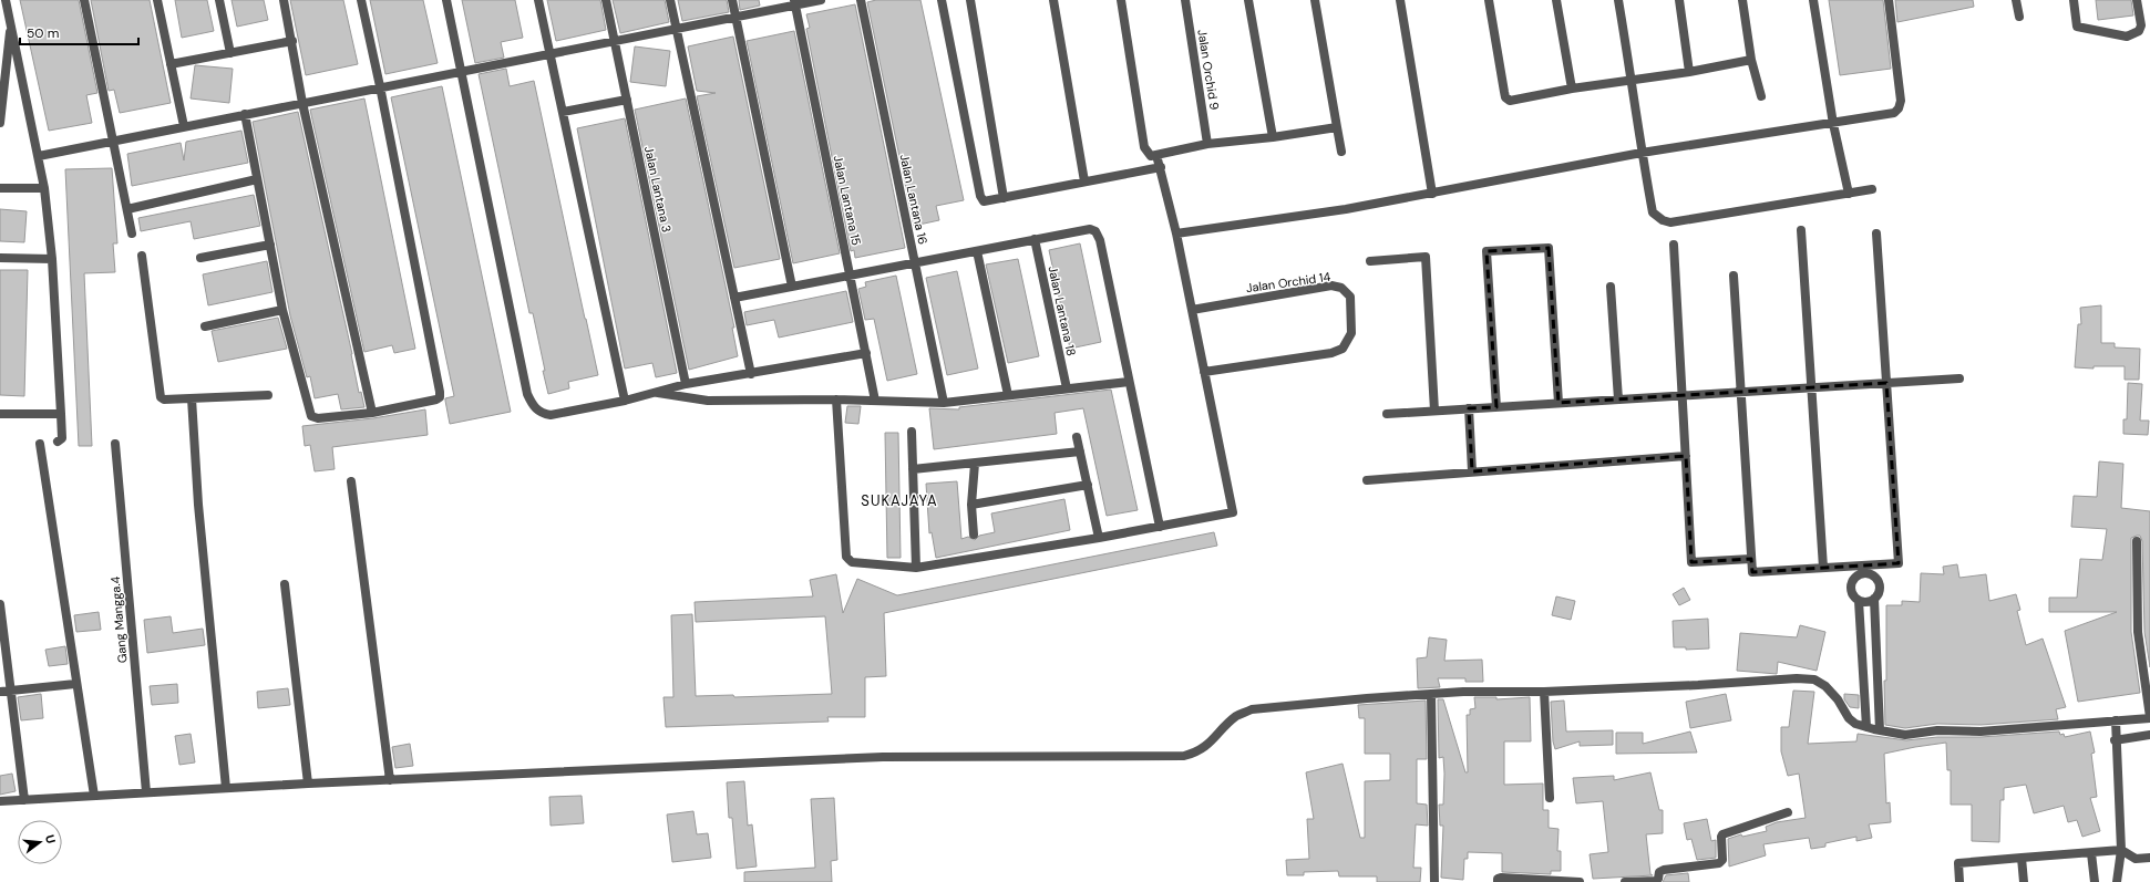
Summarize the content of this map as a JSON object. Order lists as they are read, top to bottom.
{
  "streets": {
    "street": [
      "Jalan Orchid 9",
      "Jalan Lantana 3",
      "Jalan Lantana 16",
      "Jalan Lantana 15",
      "Jalan Orchid 14",
      "Jalan Lantana 18",
      "Gang Mangga.4"
    ]
  },
  "districts": ["SUKAJAYA"],
  "scale_bar": "50 m",
  "north": "right"
}
